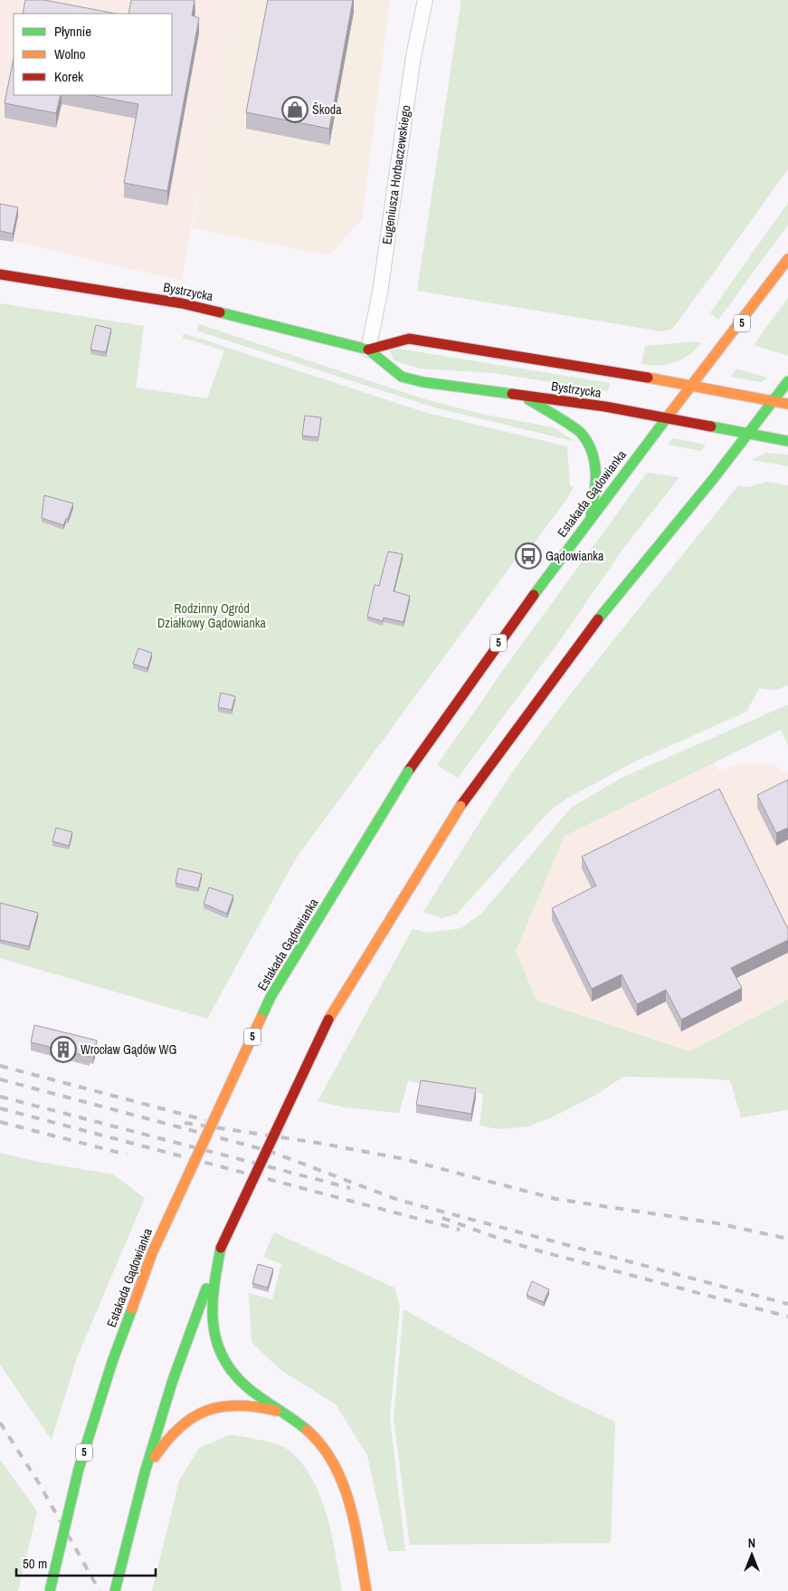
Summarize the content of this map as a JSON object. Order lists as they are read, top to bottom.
{
  "streets": {
    "main road": ["Bystrzycka", "5", "Estakada Gądowianka"],
    "street": ["Eugeniusza Horbaczewskiego"]
  },
  "crossings": [
    ["Eugeniusza Horbaczewskiego", "Bystrzycka"],
    ["Bystrzycka", "5"],
    ["Bystrzycka", "Estakada Gądowianka"],
    ["5", "Estakada Gądowianka"]
  ],
  "parks": ["Rodzinny Ogród Działkowy Gądowianka"],
  "places": {
    "shop": ["Škoda"],
    "bus stop": ["Gądowianka"],
    "building": ["Wrocław Gądów WG"]
  },
  "legend": ["Płynnie", "Wolno", "Korek"],
  "scale_bar": "50 m",
  "north": "top"
}
